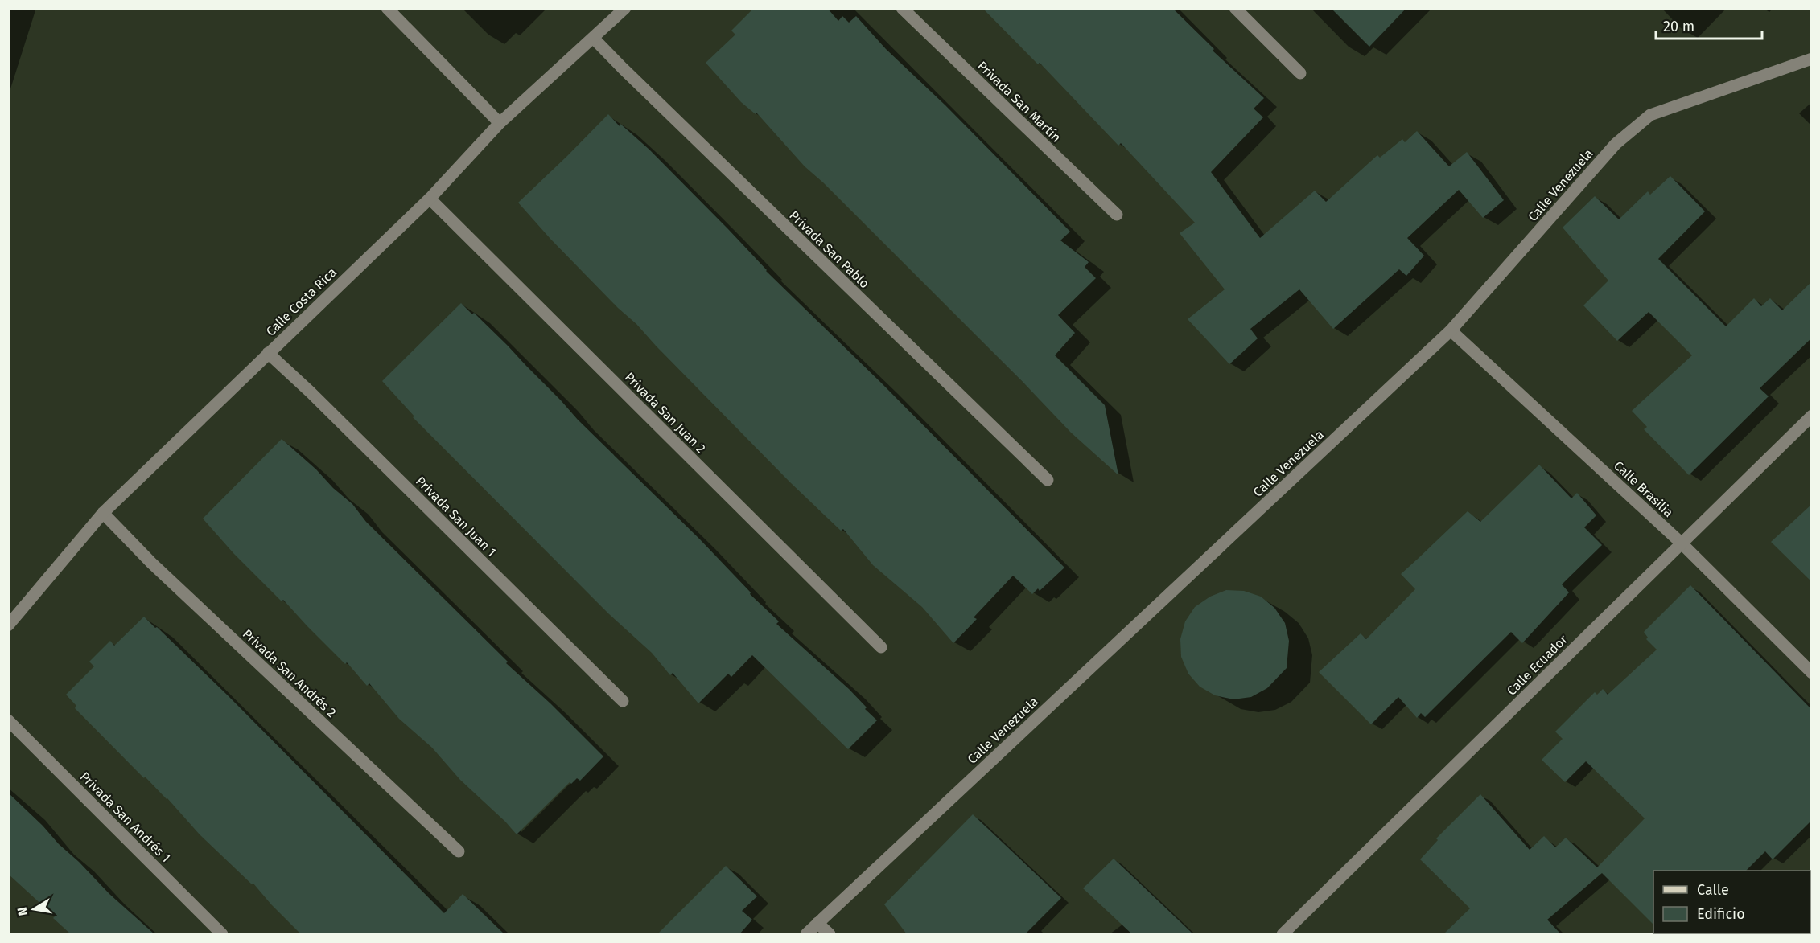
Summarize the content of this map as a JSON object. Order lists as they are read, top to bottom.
{
  "streets": {
    "street": [
      "Privada San Martín",
      "Calle Venezuela",
      "Privada San Pablo",
      "Calle Costa Rica",
      "Privada San Juan 2",
      "Calle Brasilia",
      "Privada San Juan 1",
      "Calle Ecuador",
      "Privada San Andrés 2",
      "Privada San Andrés 1"
    ]
  },
  "crossings": [
    ["Calle Venezuela", "Calle Brasilia"],
    ["Privada San Pablo", "Calle Costa Rica"],
    ["Calle Costa Rica", "Privada San Juan 2"],
    ["Calle Costa Rica", "Privada San Juan 1"],
    ["Calle Costa Rica", "Privada San Andrés 2"],
    ["Calle Brasilia", "Calle Ecuador"]
  ],
  "legend": ["Calle", "Edificio"],
  "scale_bar": "20 m",
  "north": "left"
}
